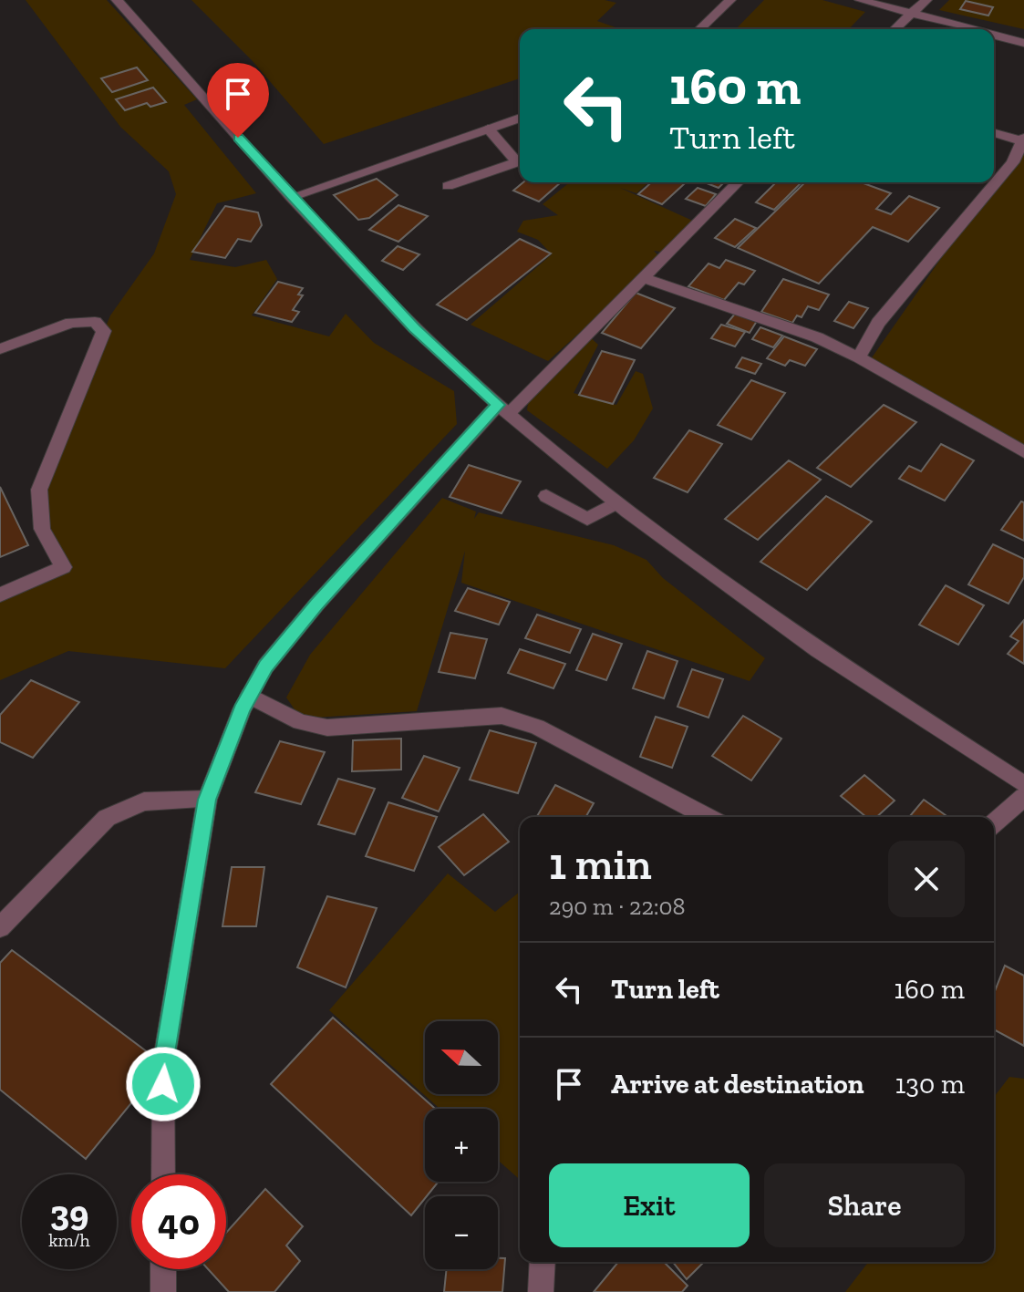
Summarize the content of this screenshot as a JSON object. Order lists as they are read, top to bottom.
{
  "north": "left",
  "page": {
    "turn": ["160 m", "Turn left"],
    "heading": ["1 min", "290 m · 22:08"],
    "list": [
      {
        "name": "Turn left",
        "value": "160 m"
      },
      {
        "name": "Arrive at destination",
        "value": "130 m"
      }
    ],
    "map_buttons": ["+", "−"],
    "buttons": ["Exit", "Share"],
    "speed": "39 km/h",
    "limit": "40"
  }
}
